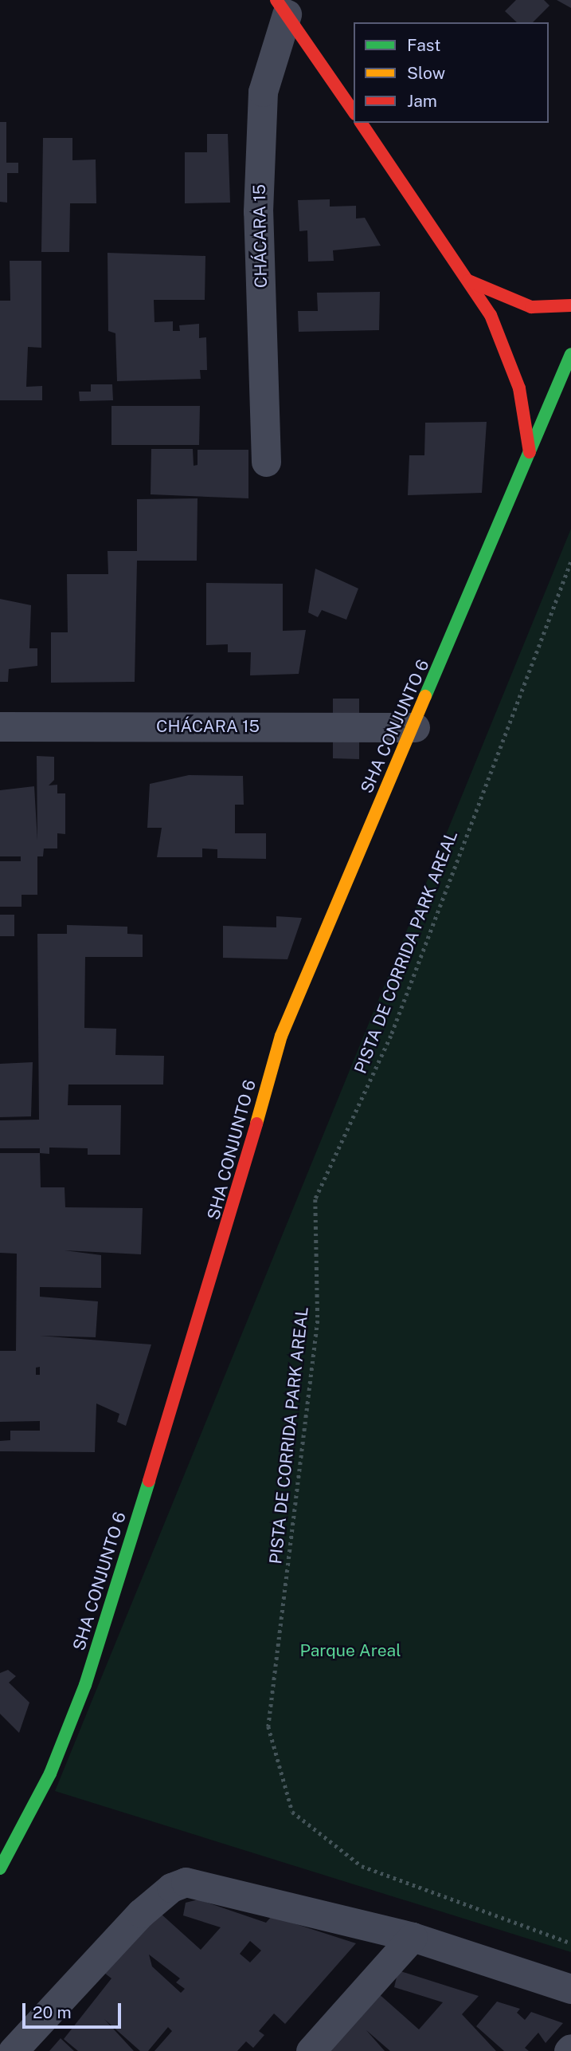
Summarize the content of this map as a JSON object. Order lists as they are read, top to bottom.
{
  "streets": {
    "street": ["CHÁCARA 15", "SHA CONJUNTO 6"],
    "path": ["PISTA DE CORRIDA PARK AREAL"]
  },
  "crossings": [
    ["CHÁCARA 15", "SHA CONJUNTO 6"]
  ],
  "parks": ["Parque Areal"],
  "legend": ["Fast", "Slow", "Jam"],
  "scale_bar": "20 m"
}
